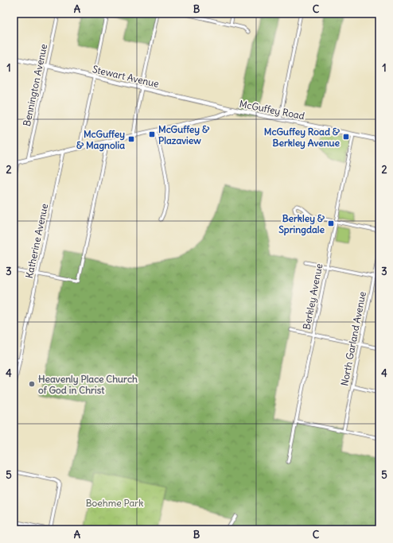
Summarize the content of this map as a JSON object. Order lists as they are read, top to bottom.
{
  "streets": {
    "street": [
      "Stewart Avenue",
      "Bennington Avenue",
      "McGuffey Road",
      "Katherine Avenue",
      "Berkley Avenue",
      "North Garland Avenue"
    ]
  },
  "crossings": [
    ["Stewart Avenue", "Bennington Avenue"],
    ["Stewart Avenue", "McGuffey Road"],
    ["Bennington Avenue", "McGuffey Road"],
    ["McGuffey Road", "Katherine Avenue"],
    ["McGuffey Road", "Berkley Avenue"]
  ],
  "parks": ["Boehme Park"],
  "places": {
    "transit": [
      "McGuffey & Plazaview",
      "McGuffey Road & Berkley Avenue",
      "McGuffey & Magnolia",
      "Berkley & Springdale"
    ],
    "other": ["Heavenly Place Church of God in Christ"]
  },
  "grid": {
    "columns": ["A", "B", "C"],
    "rows": [
      "1",
      "2",
      "3",
      "4",
      "5"
    ]
  }
}
